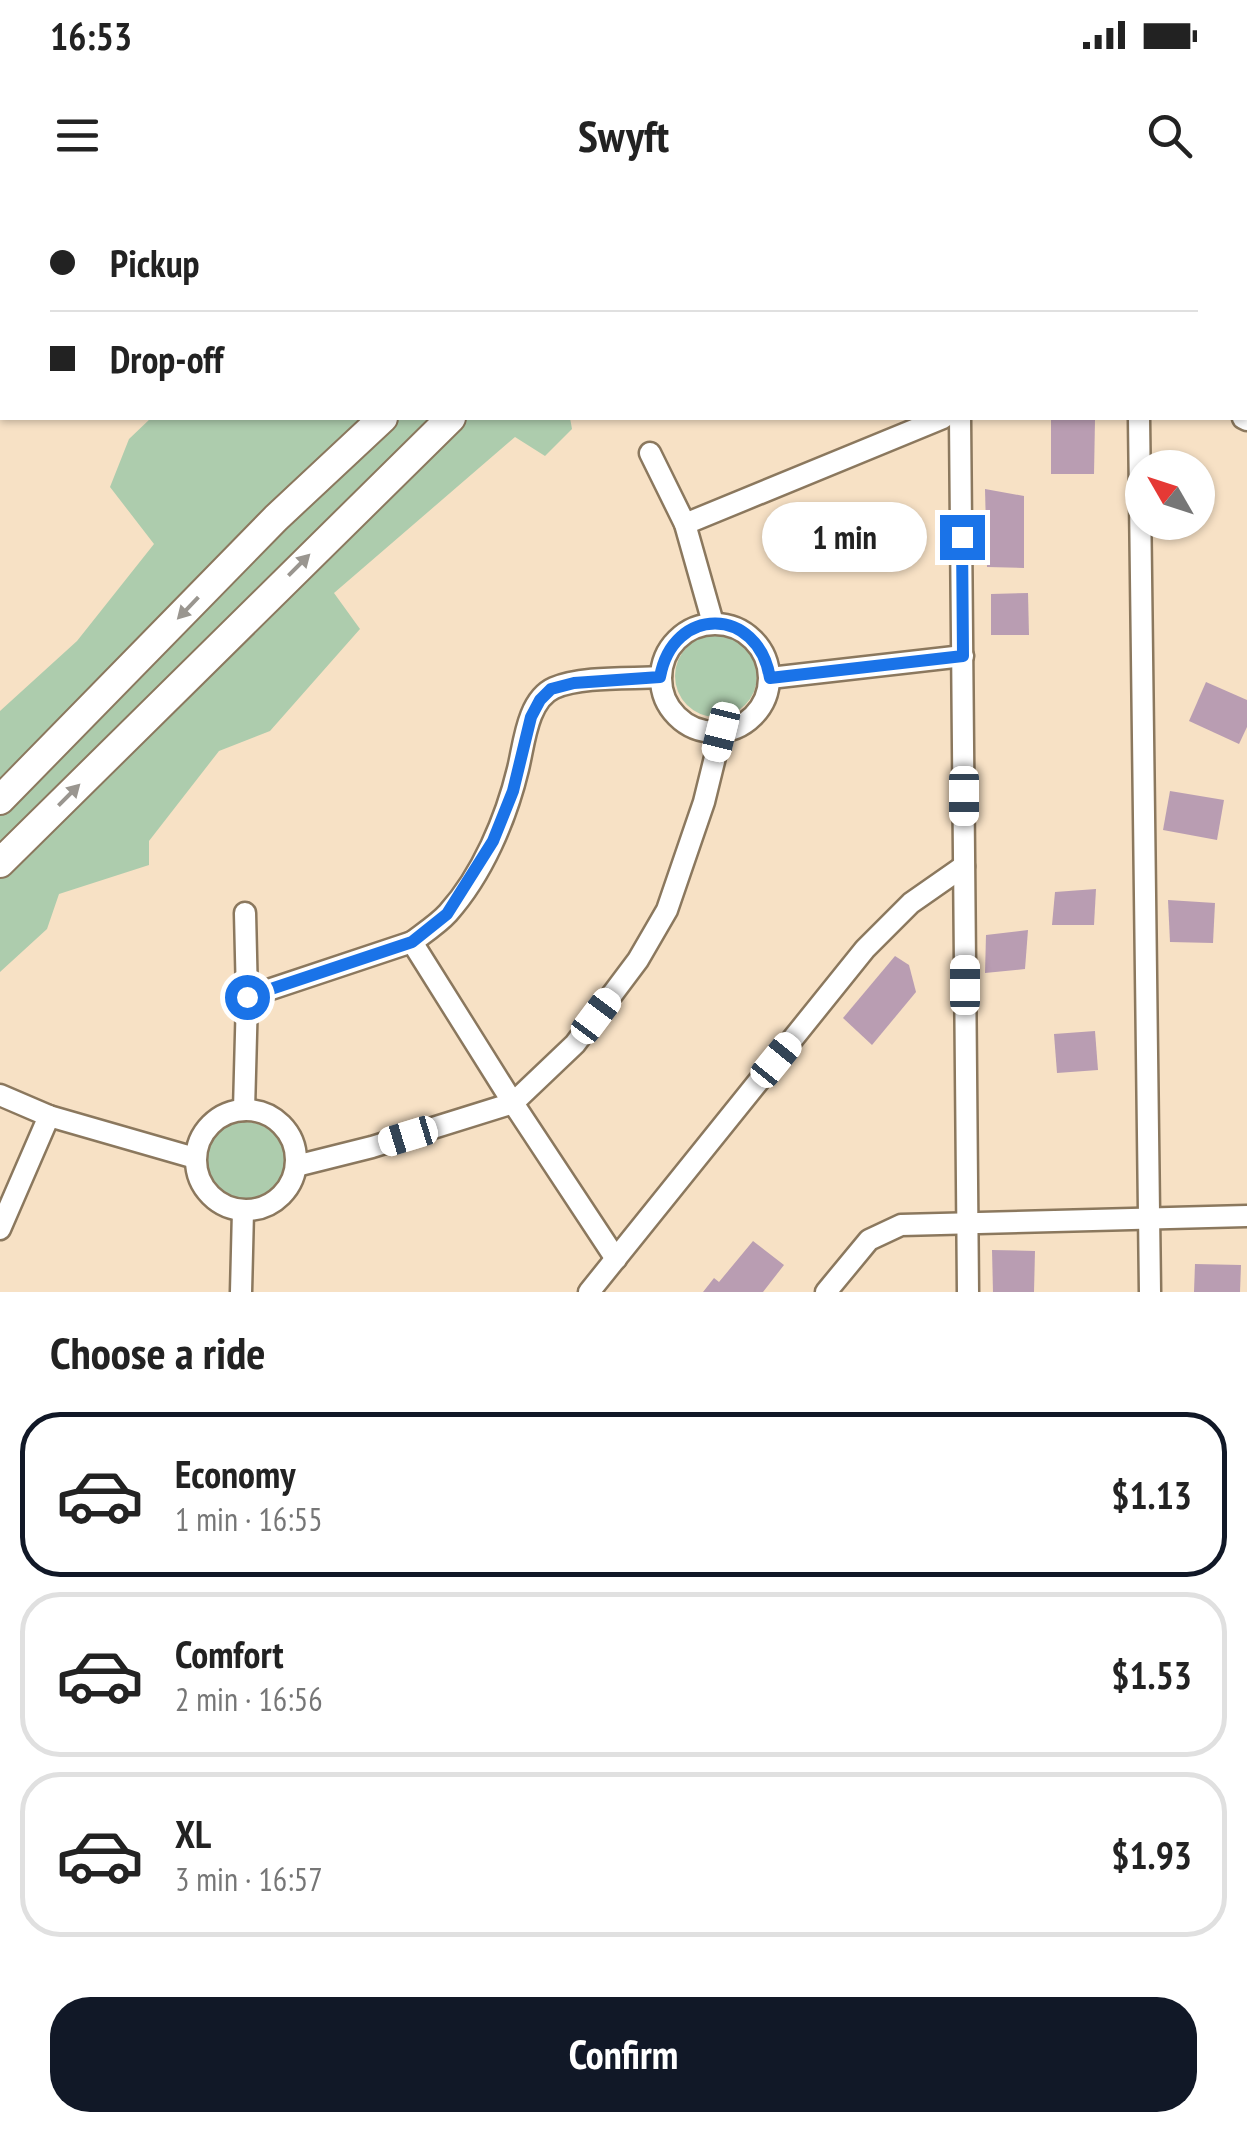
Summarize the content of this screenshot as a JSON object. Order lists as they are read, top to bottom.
{
  "north": "top left",
  "page": {
    "status": "16:53",
    "header": "Swyft",
    "banner": ["Pickup", "Drop-off"],
    "bubble": "1 min",
    "heading": "Choose a ride",
    "list": [
      {
        "name": "Economy",
        "note": "1 min · 16:55",
        "value": "$1.13"
      },
      {
        "name": "Comfort",
        "note": "2 min · 16:56",
        "value": "$1.53"
      },
      {
        "name": "XL",
        "note": "3 min · 16:57",
        "value": "$1.93"
      }
    ],
    "buttons": "Confirm"
  }
}
